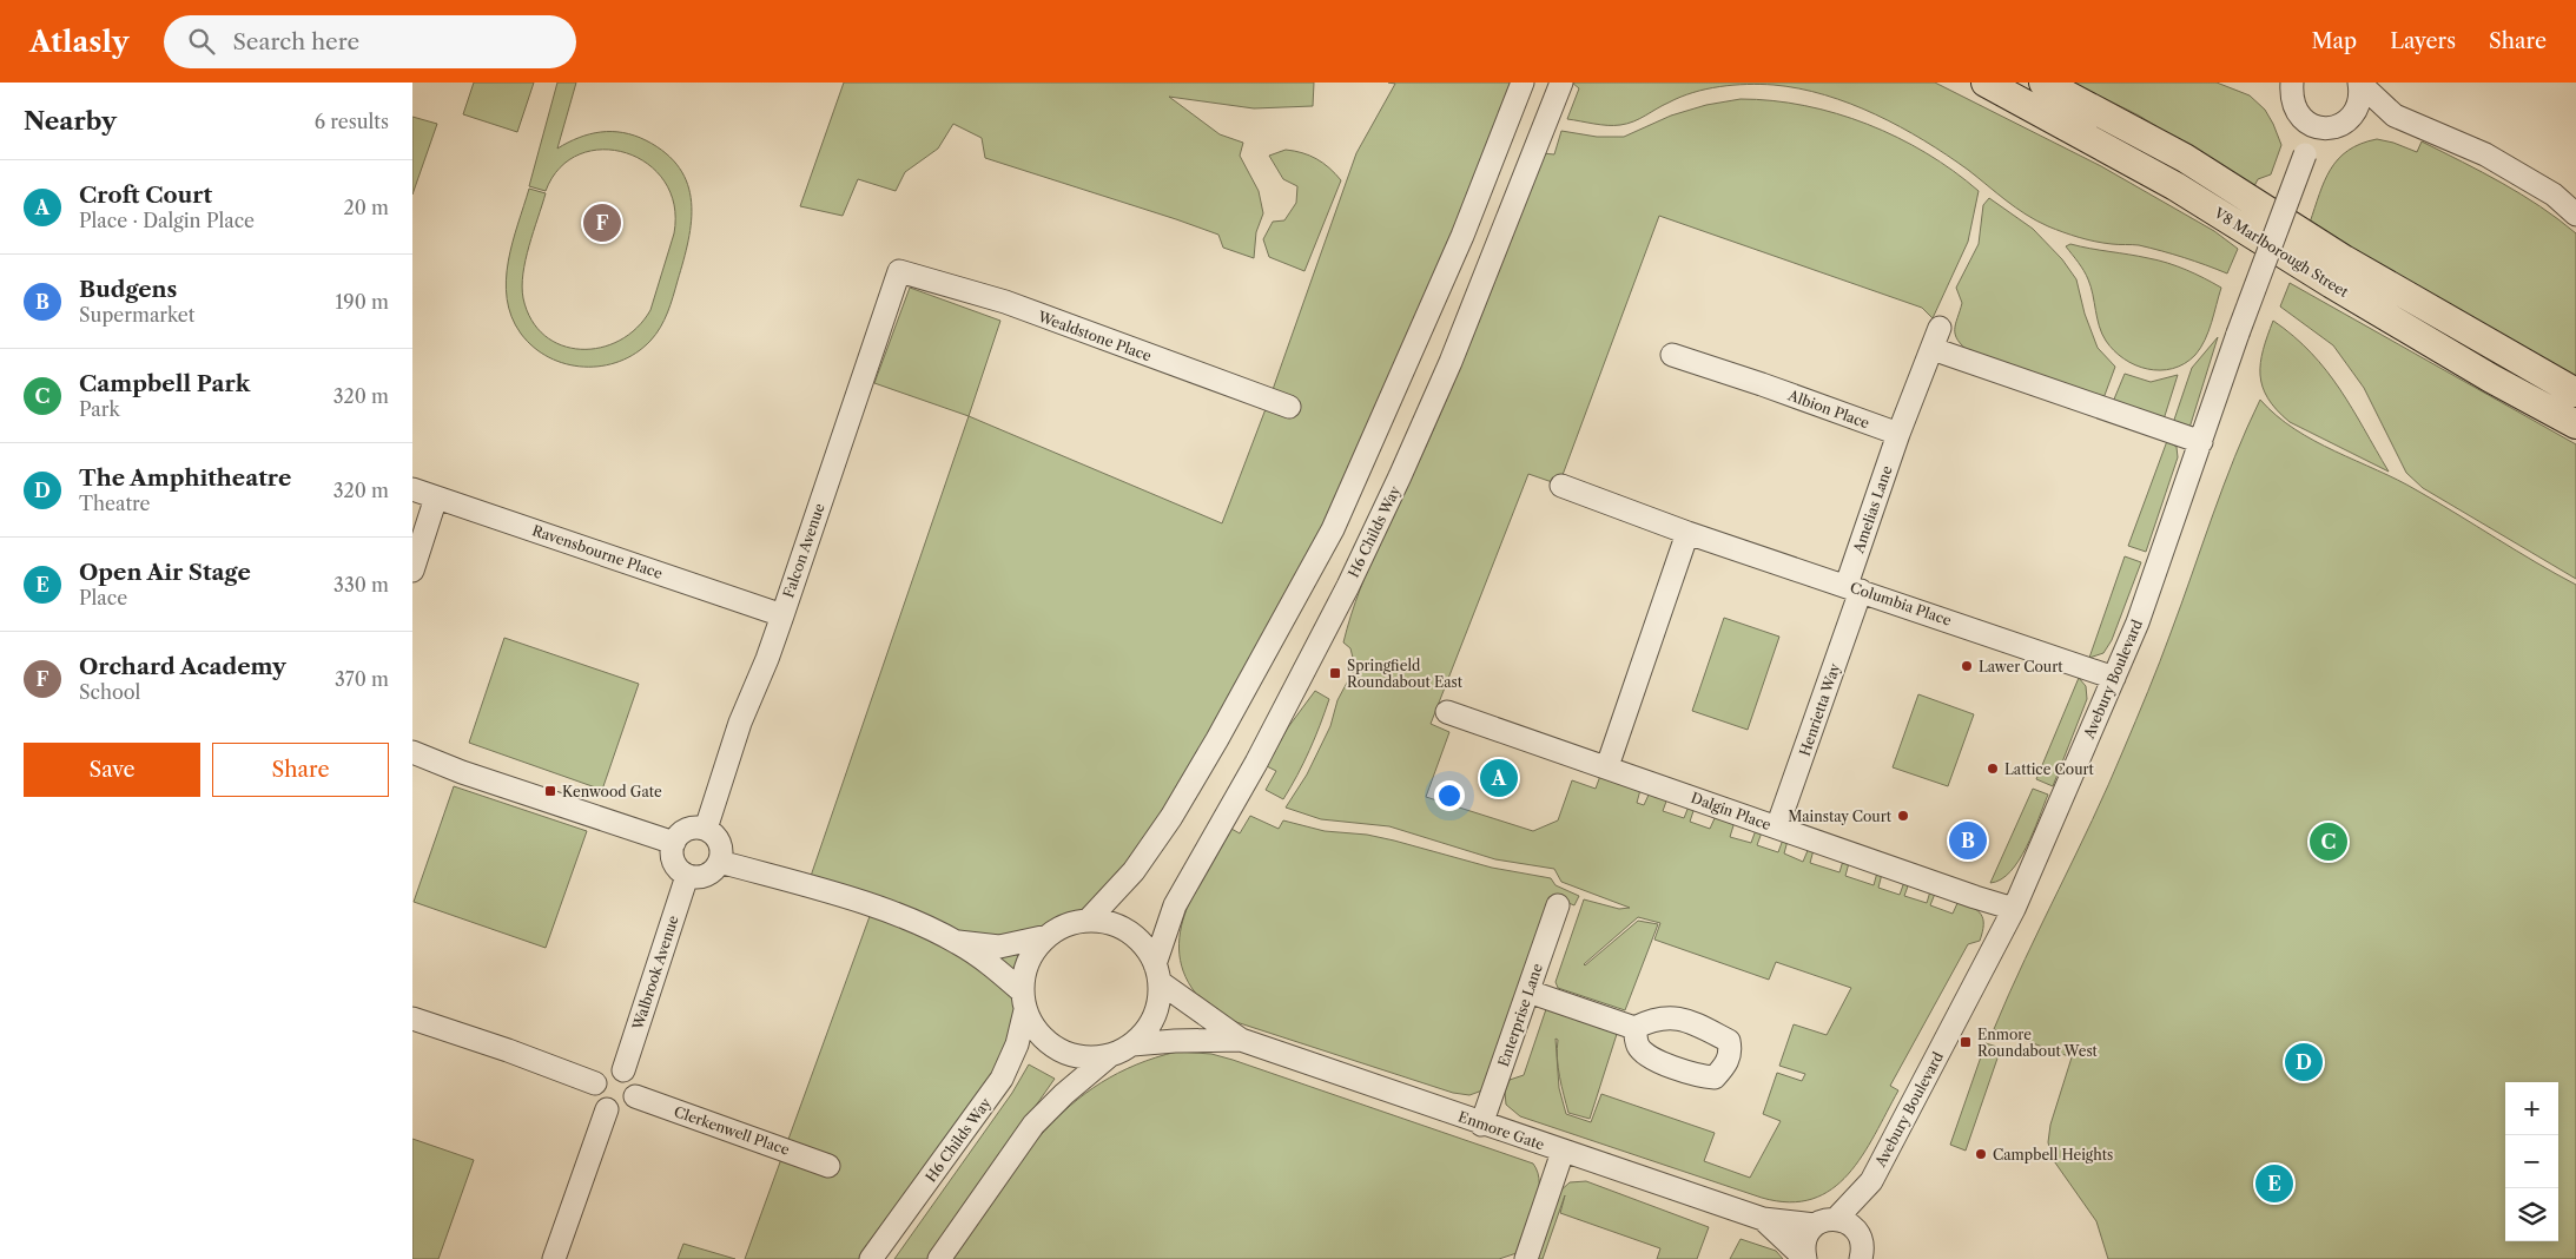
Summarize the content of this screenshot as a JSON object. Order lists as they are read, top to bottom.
{
  "streets": {
    "main road": ["V8 Marlborough Street"],
    "street": [
      "Wealdstone Place",
      "Albion Place",
      "Amelias Lane",
      "H6 Childs Way",
      "Falcon Avenue",
      "Ravensbourne Place",
      "Columbia Place",
      "Avebury Boulevard",
      "Henrietta Way",
      "Dalgin Place",
      "Walbrook Avenue",
      "Enterprise Lane",
      "Clerkenwell Place",
      "Enmore Gate"
    ]
  },
  "crossings": [
    ["Wealdstone Place", "Falcon Avenue"],
    ["Albion Place", "Amelias Lane"],
    ["Amelias Lane", "Columbia Place"],
    ["Amelias Lane", "Henrietta Way"],
    ["H6 Childs Way", "Enmore Gate"],
    ["Falcon Avenue", "Ravensbourne Place"],
    ["Falcon Avenue", "Walbrook Avenue"],
    ["Columbia Place", "Avebury Boulevard"],
    ["Columbia Place", "Henrietta Way"],
    ["Avebury Boulevard", "Dalgin Place"],
    ["Henrietta Way", "Dalgin Place"],
    ["Walbrook Avenue", "Clerkenwell Place"],
    ["Enterprise Lane", "Enmore Gate"]
  ],
  "places": {
    "other": [
      "Lawer Court",
      "Lattice Court",
      "Mainstay Court",
      "Campbell Heights"
    ],
    "transit": ["Springfield Roundabout East", "Kenwood Gate", "Enmore Roundabout West"]
  },
  "page": {
    "header": "Atlasly",
    "search": "Search here",
    "nav": ["Map", "Layers", "Share"],
    "heading": ["Nearby", "6 results"],
    "list": [
      {
        "mark": "A",
        "name": "Croft Court",
        "note": "Place · Dalgin Place",
        "value": "20 m"
      },
      {
        "mark": "B",
        "name": "Budgens",
        "note": "Supermarket",
        "value": "190 m"
      },
      {
        "mark": "C",
        "name": "Campbell Park",
        "note": "Park",
        "value": "320 m"
      },
      {
        "mark": "D",
        "name": "The Amphitheatre",
        "note": "Theatre",
        "value": "320 m"
      },
      {
        "mark": "E",
        "name": "Open Air Stage",
        "note": "Place",
        "value": "330 m"
      },
      {
        "mark": "F",
        "name": "Orchard Academy",
        "note": "School",
        "value": "370 m"
      }
    ],
    "pins": [
      "F",
      "A",
      "B",
      "C",
      "D",
      "E"
    ],
    "buttons": ["Save", "Share"],
    "map_buttons": ["+", "−"]
  }
}
